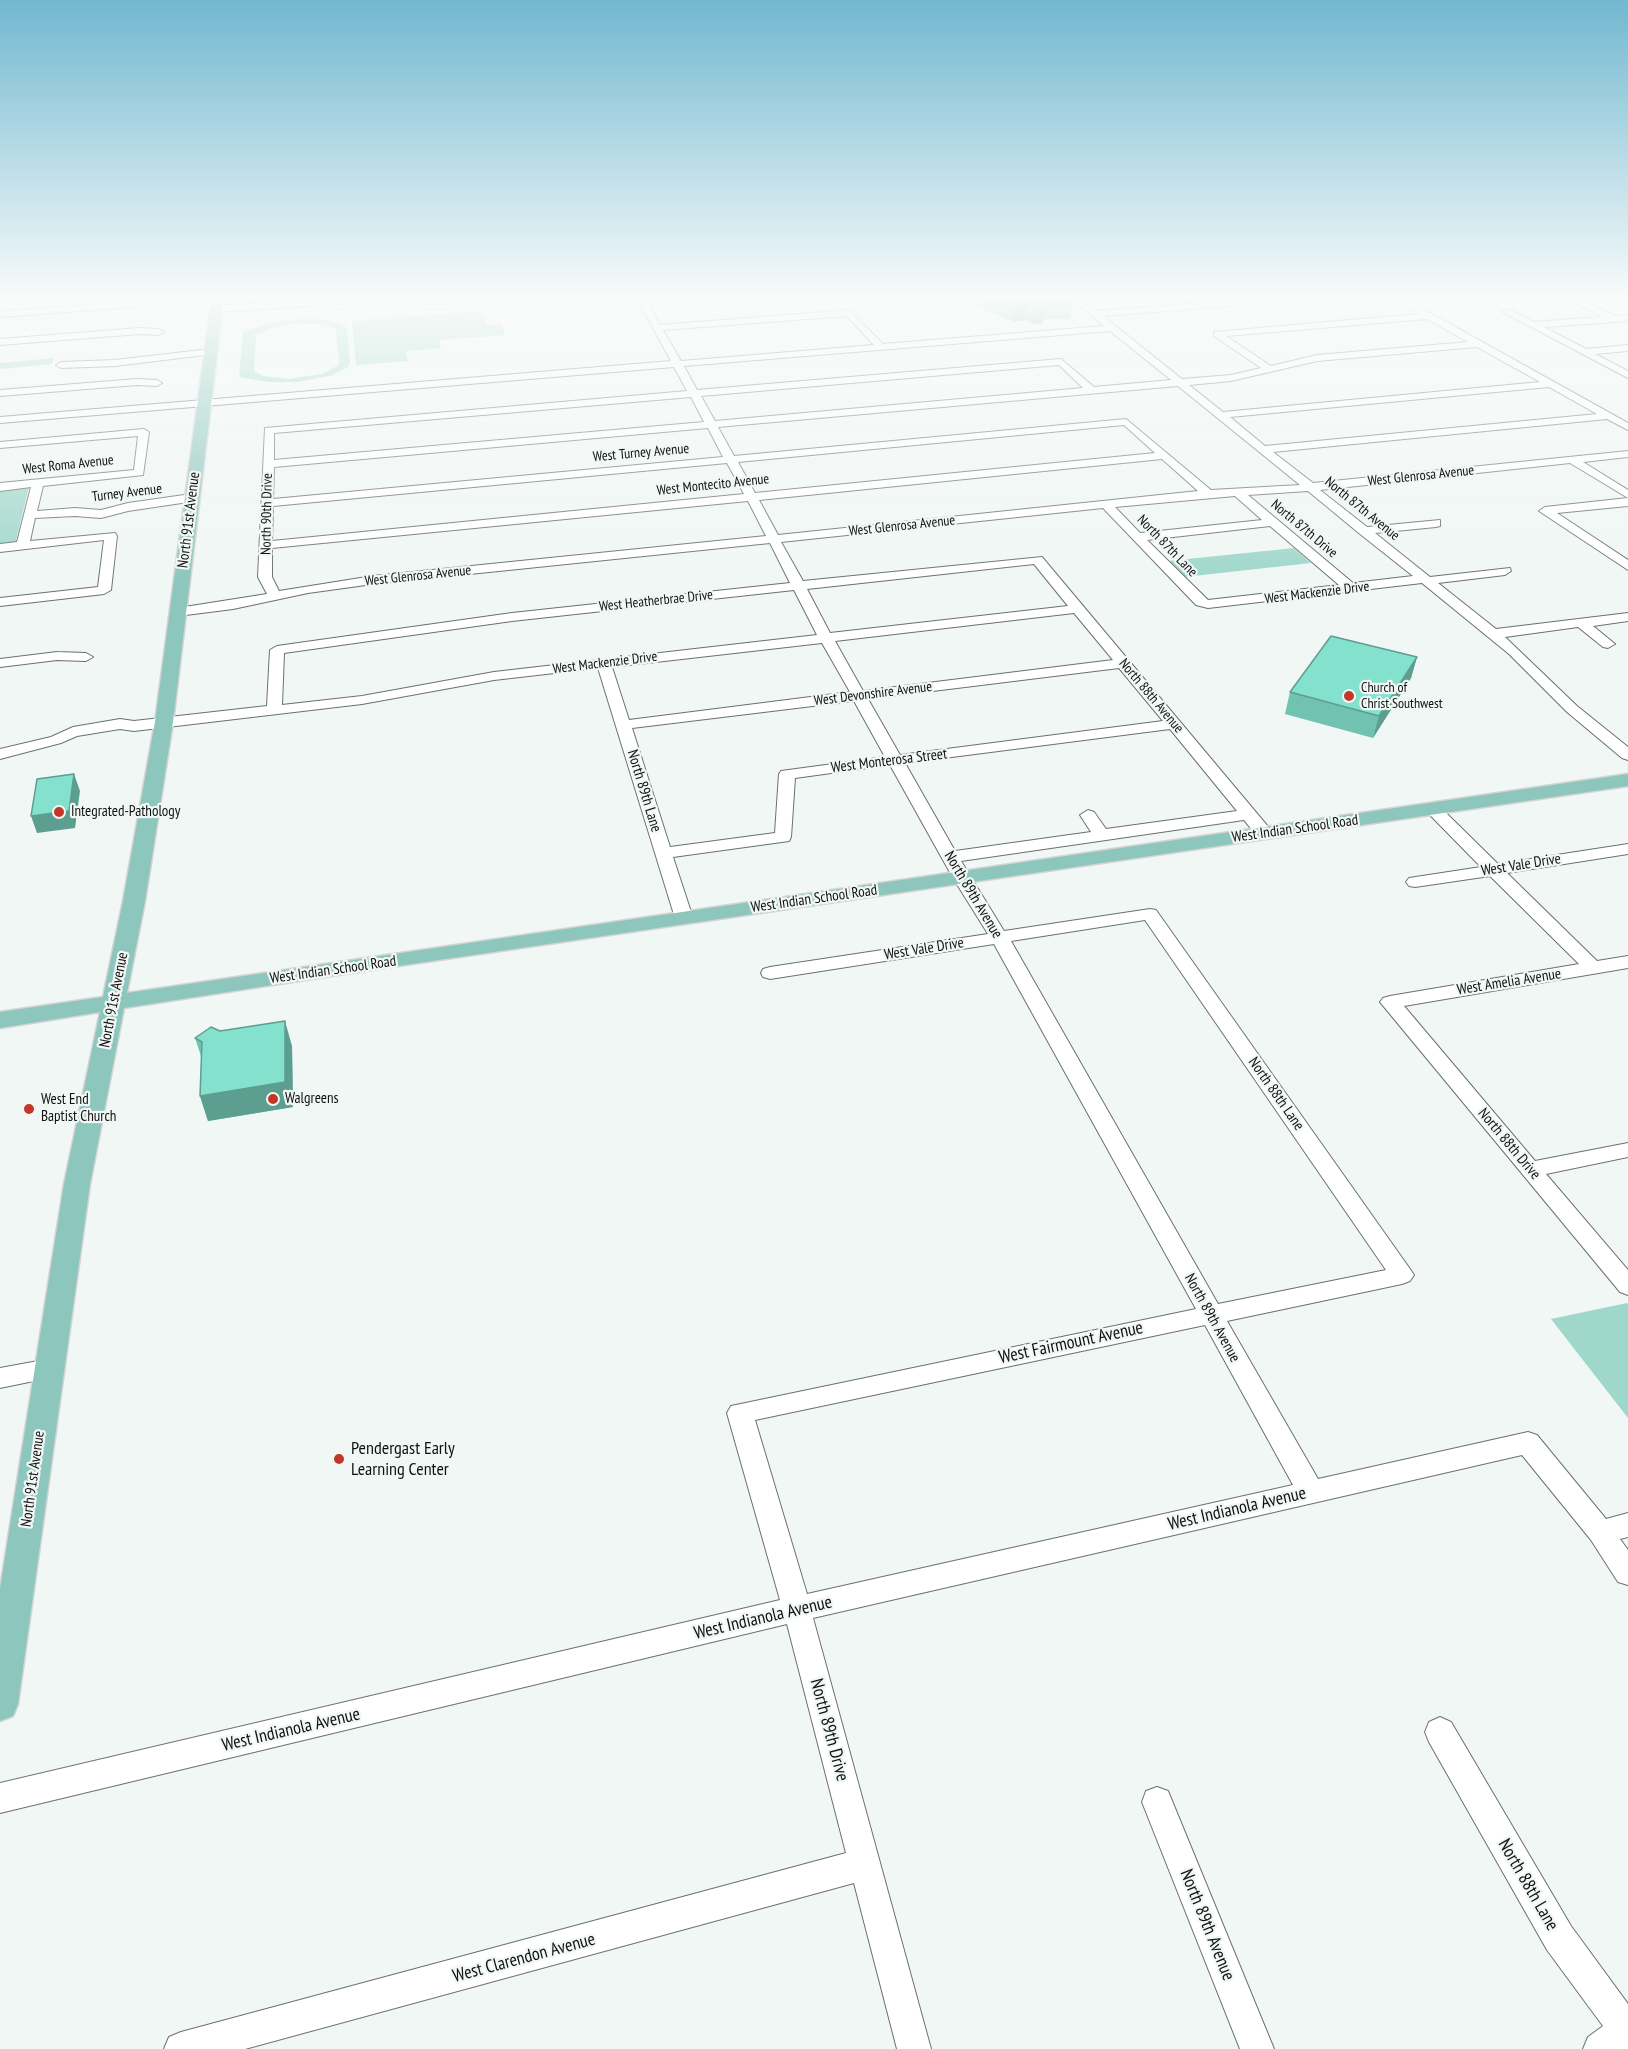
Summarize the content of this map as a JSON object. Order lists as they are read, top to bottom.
{
  "streets": {
    "main road": ["North 91st Avenue", "West Indian School Road"],
    "street": [
      "West Turney Avenue",
      "West Roma Avenue",
      "West Glenrosa Avenue",
      "West Montecito Avenue",
      "Turney Avenue",
      "North 87th Avenue",
      "North 90th Drive",
      "North 87th Drive",
      "North 87th Lane",
      "West Mackenzie Drive",
      "West Heatherbrae Drive",
      "West Devonshire Avenue",
      "North 88th Avenue",
      "West Monterosa Street",
      "North 89th Lane",
      "West Vale Drive",
      "North 89th Avenue",
      "West Amelia Avenue",
      "North 88th Lane",
      "North 88th Drive",
      "West Fairmount Avenue",
      "West Indianola Avenue",
      "North 89th Drive",
      "West Clarendon Avenue"
    ]
  },
  "crossings": [
    ["West Turney Avenue", "West Montecito Avenue"],
    ["West Turney Avenue", "North 90th Drive"],
    ["West Turney Avenue", "North 89th Avenue"],
    ["West Glenrosa Avenue", "North 87th Avenue"],
    ["West Glenrosa Avenue", "North 90th Drive"],
    ["West Glenrosa Avenue", "North 91st Avenue"],
    ["West Glenrosa Avenue", "North 87th Drive"],
    ["West Glenrosa Avenue", "North 87th Lane"],
    ["West Glenrosa Avenue", "North 89th Avenue"],
    ["West Montecito Avenue", "North 90th Drive"],
    ["West Montecito Avenue", "North 89th Avenue"],
    ["Turney Avenue", "North 91st Avenue"],
    ["North 87th Avenue", "West Mackenzie Drive"],
    ["North 90th Drive", "North 89th Avenue"],
    ["North 91st Avenue", "West Mackenzie Drive"],
    ["North 91st Avenue", "West Indian School Road"],
    ["North 87th Drive", "West Mackenzie Drive"],
    ["North 87th Lane", "West Mackenzie Drive"],
    ["West Mackenzie Drive", "West Heatherbrae Drive"],
    ["West Mackenzie Drive", "North 88th Avenue"],
    ["West Mackenzie Drive", "North 89th Lane"],
    ["West Mackenzie Drive", "North 89th Avenue"],
    ["West Heatherbrae Drive", "North 88th Avenue"],
    ["West Heatherbrae Drive", "North 89th Avenue"],
    ["West Devonshire Avenue", "North 88th Avenue"],
    ["West Devonshire Avenue", "North 89th Lane"],
    ["West Devonshire Avenue", "North 89th Avenue"],
    ["North 88th Avenue", "West Monterosa Street"],
    ["North 88th Avenue", "West Indian School Road"],
    ["West Monterosa Street", "North 89th Lane"],
    ["West Monterosa Street", "North 89th Avenue"],
    ["North 89th Lane", "West Indian School Road"],
    ["West Indian School Road", "North 89th Avenue"],
    ["West Vale Drive", "North 89th Avenue"],
    ["West Vale Drive", "North 88th Lane"],
    ["North 89th Avenue", "West Fairmount Avenue"],
    ["North 89th Avenue", "West Indianola Avenue"],
    ["West Amelia Avenue", "North 88th Drive"],
    ["North 88th Lane", "West Fairmount Avenue"],
    ["West Fairmount Avenue", "North 89th Drive"],
    ["West Indianola Avenue", "North 89th Drive"],
    ["North 89th Drive", "West Clarendon Avenue"]
  ],
  "places": [
    "Church of Christ Southwest",
    "Integrated-Pathology",
    "Walgreens",
    "West End Baptist Church",
    "Pendergast Early Learning Center"
  ]
}
